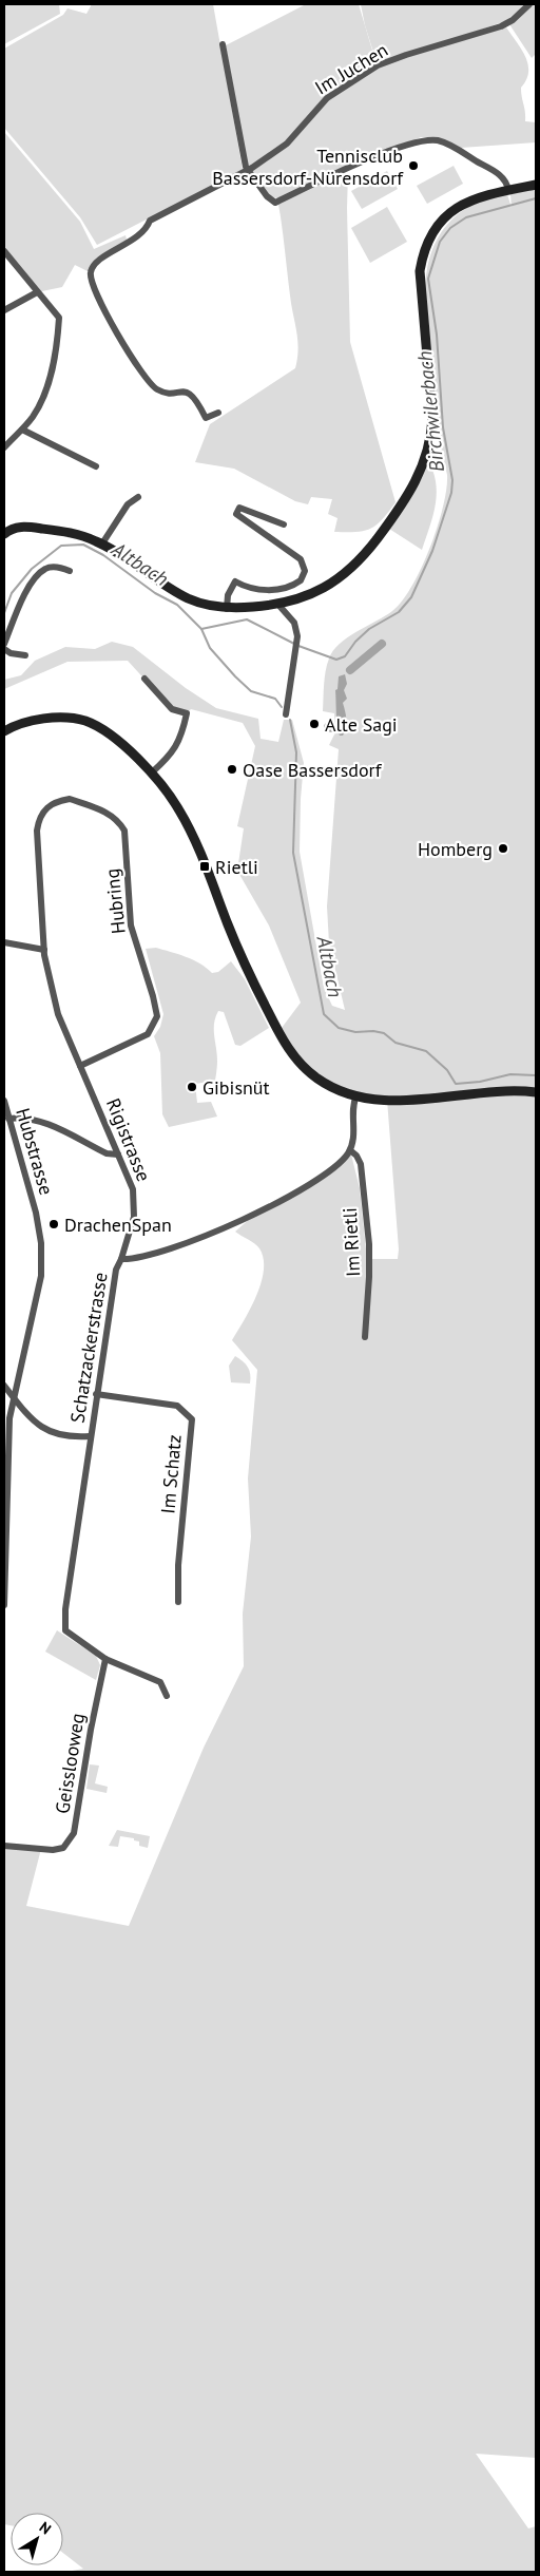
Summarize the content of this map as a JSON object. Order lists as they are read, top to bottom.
{
  "streets": {
    "street": [
      "Im Juchen",
      "Hubring",
      "Rigistrasse",
      "Hubstrasse",
      "Im Rietli",
      "Schatzackerstrasse",
      "Im Schatz",
      "Geisslooweg"
    ]
  },
  "crossings": [
    ["Hubring", "Rigistrasse"],
    ["Rigistrasse", "Schatzackerstrasse"],
    ["Im Rietli", "Schatzackerstrasse"],
    ["Schatzackerstrasse", "Im Schatz"],
    ["Schatzackerstrasse", "Geisslooweg"]
  ],
  "water": ["Birchwilerbach", "Altbach"],
  "places": {
    "other": [
      "Tennisclub Bassersdorf-Nürensdorf",
      "Alte Sagi",
      "Oase Bassersdorf",
      "Homberg",
      "Gibisnüt",
      "DrachenSpan"
    ],
    "transit": ["Rietli"]
  },
  "north": "top right"
}
